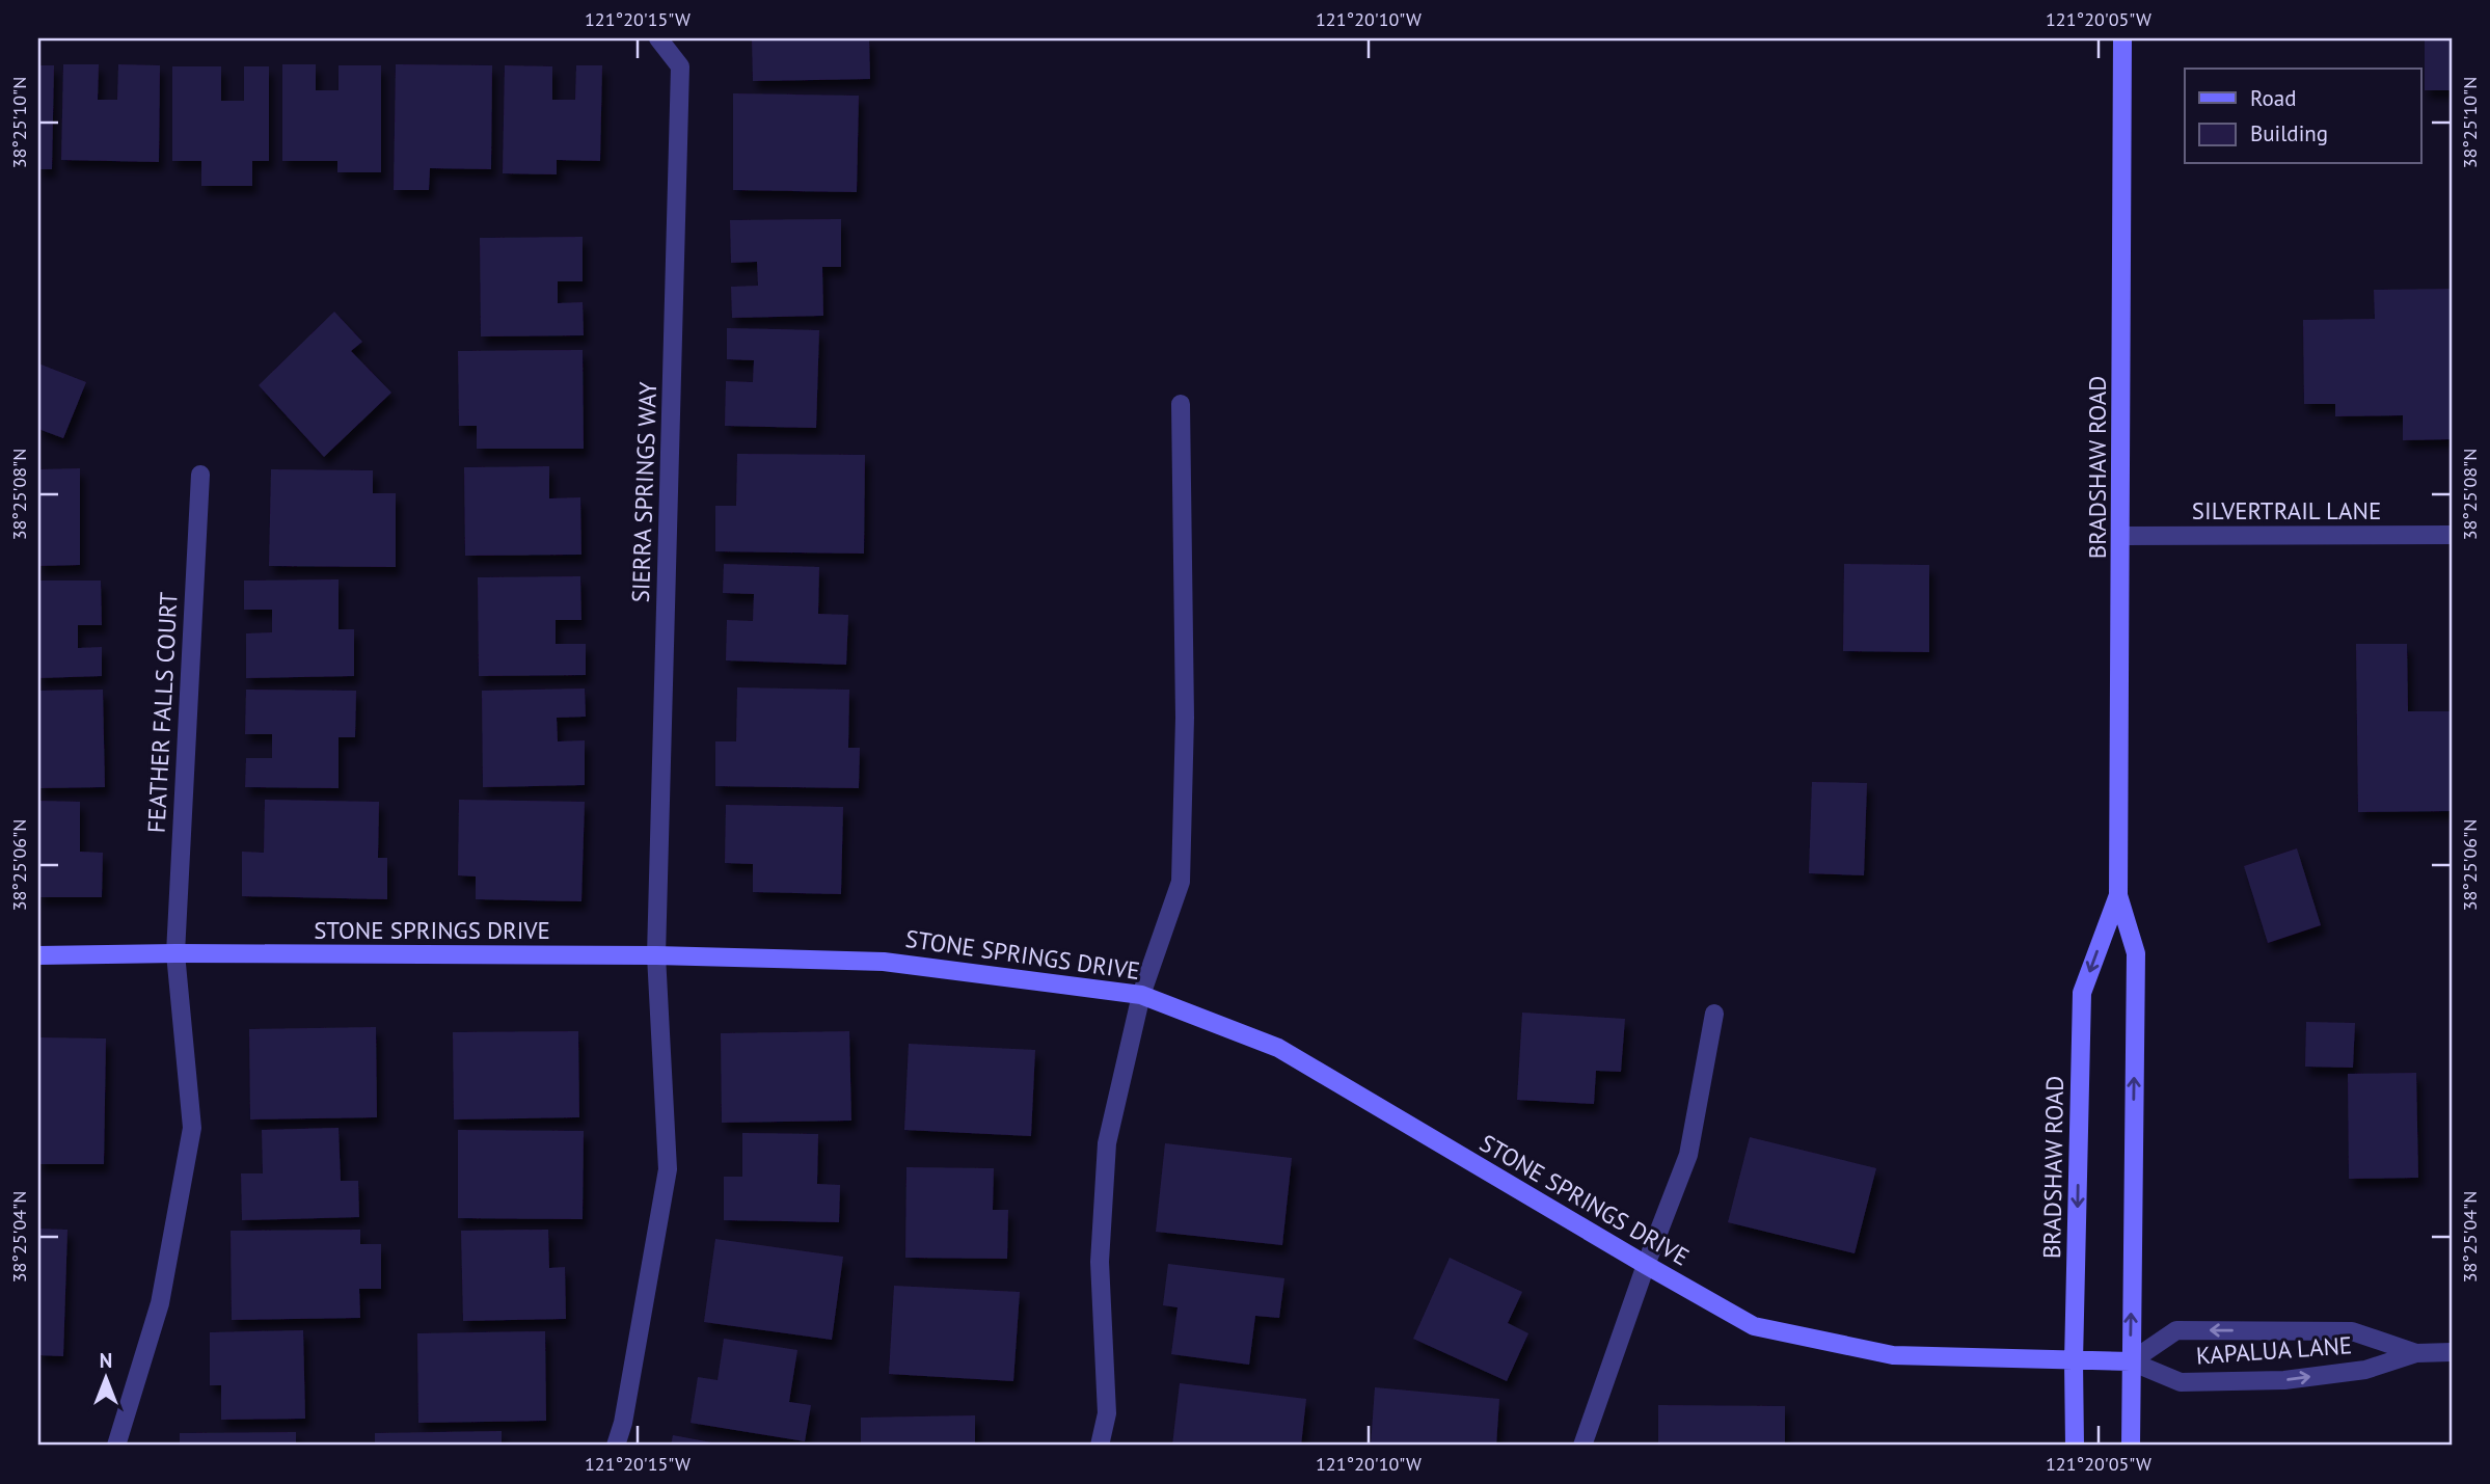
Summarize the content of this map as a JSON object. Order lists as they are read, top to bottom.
{
  "streets": {
    "street": [
      "BRADSHAW ROAD",
      "SIERRA SPRINGS WAY",
      "SILVERTRAIL LANE",
      "FEATHER FALLS COURT",
      "STONE SPRINGS DRIVE",
      "KAPALUA LANE"
    ]
  },
  "crossings": [
    ["BRADSHAW ROAD", "SILVERTRAIL LANE"],
    ["BRADSHAW ROAD", "STONE SPRINGS DRIVE"],
    ["BRADSHAW ROAD", "KAPALUA LANE"],
    ["SIERRA SPRINGS WAY", "STONE SPRINGS DRIVE"],
    ["FEATHER FALLS COURT", "STONE SPRINGS DRIVE"],
    ["STONE SPRINGS DRIVE", "KAPALUA LANE"]
  ],
  "legend": ["Road", "Building"],
  "north": "top",
  "coordinates": [
    "121°20'15\"W",
    "121°20'10\"W",
    "121°20'05\"W",
    "38°25'10\"N",
    "38°25'08\"N",
    "38°25'06\"N",
    "38°25'04\"N"
  ]
}
